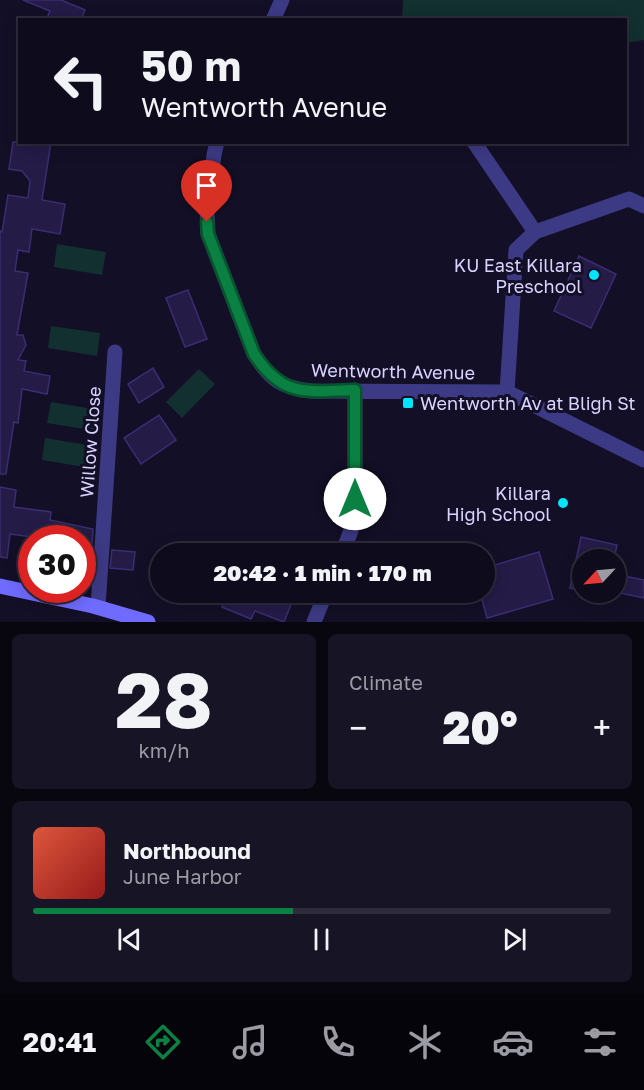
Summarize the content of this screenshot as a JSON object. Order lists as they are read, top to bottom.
{
  "streets": {
    "street": ["Wentworth Avenue", "Willow Close"]
  },
  "places": {
    "other": ["KU East Killara Preschool", "Killara High School"],
    "transit": ["Wentworth Av at Bligh St"]
  },
  "north": "bottom left",
  "page": {
    "turn": ["50 m", "Wentworth Avenue"],
    "limit": "30",
    "trip": "20:42 · 1 min · 170 m",
    "tile": [
      ["28", "km/h"],
      "Climate"
    ],
    "heat": ["−", "20°", "+"],
    "song": ["Northbound", "June Harbor"],
    "tabs": "20:41"
  }
}
